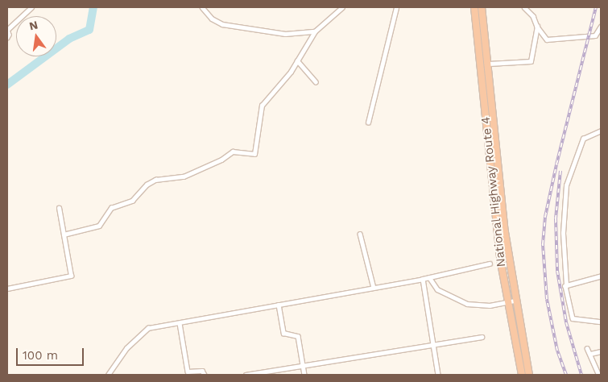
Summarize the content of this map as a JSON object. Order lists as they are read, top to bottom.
{
  "streets": {
    "highway": ["National Highway Route 4"]
  },
  "scale_bar": "100 m",
  "north": "top"
}
